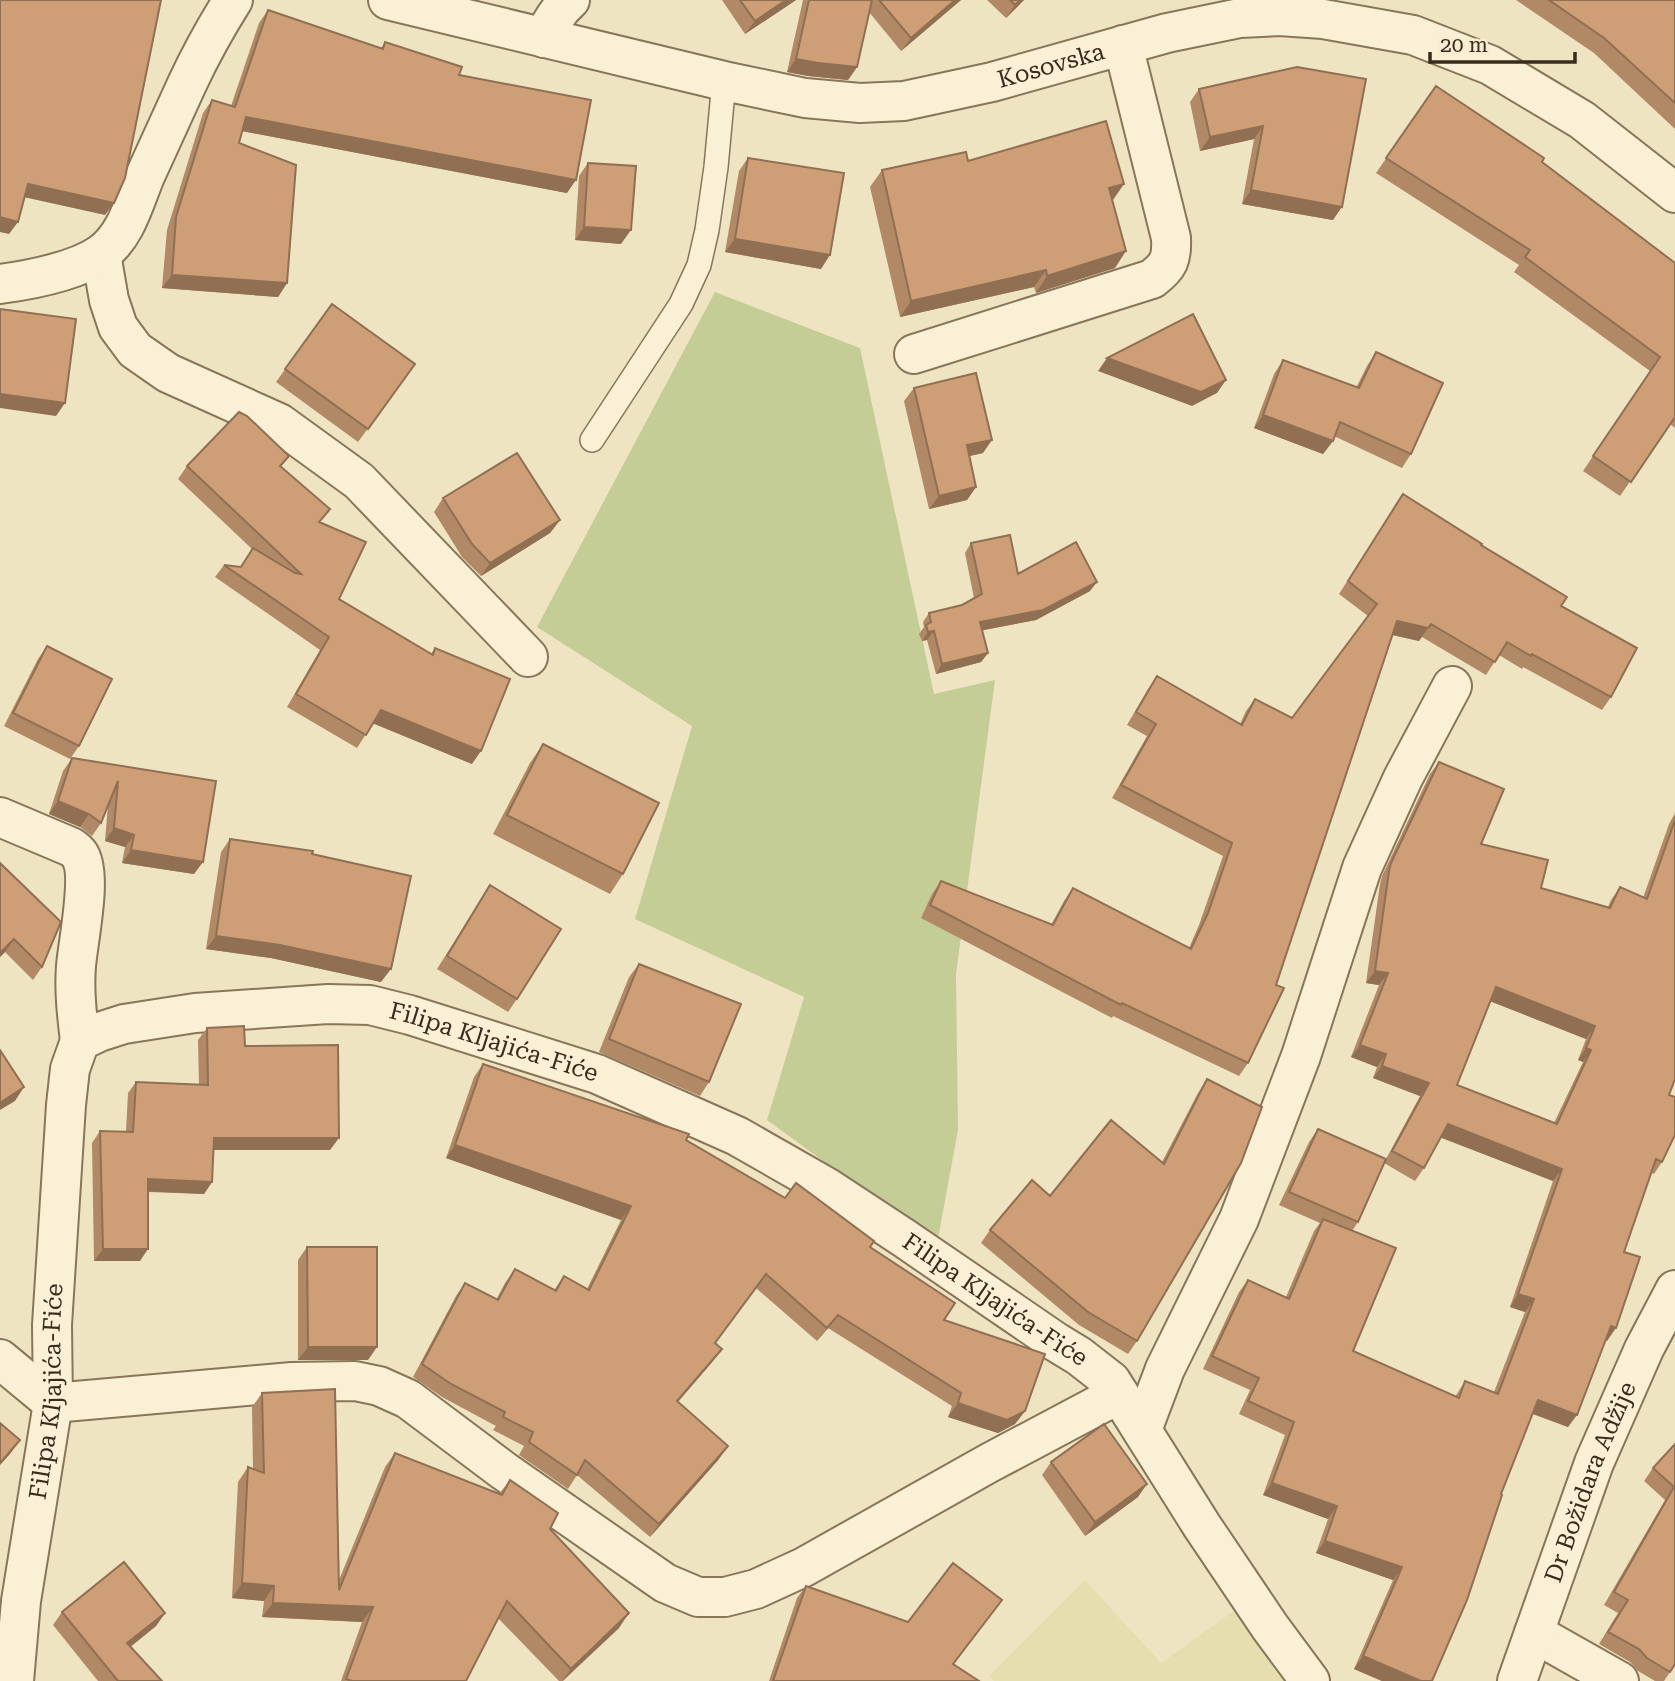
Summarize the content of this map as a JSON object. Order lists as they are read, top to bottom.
{
  "streets": {
    "street": ["Kosovska", "Filipa Kljajića-Fiće", "Dr Božidara Adžije"]
  },
  "scale_bar": "20 m"
}
